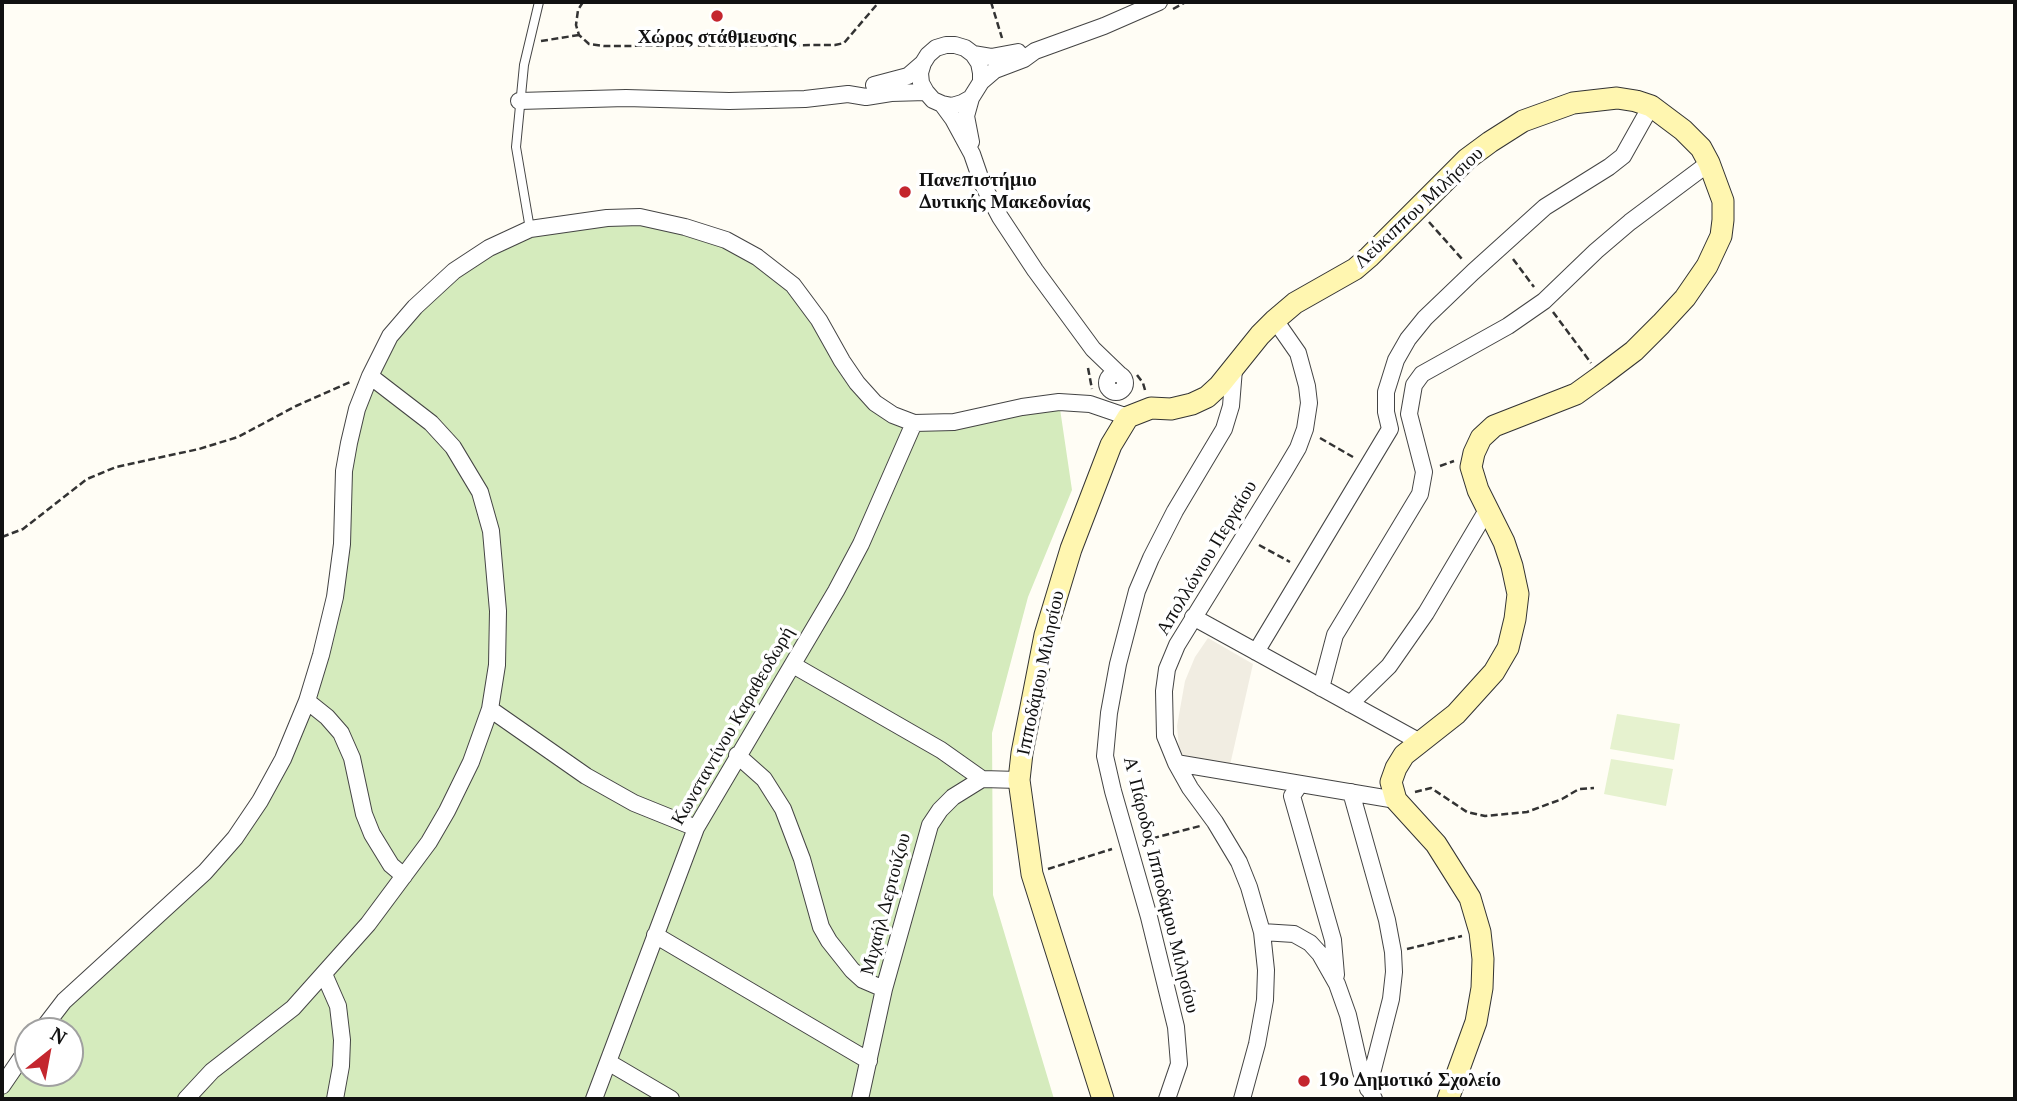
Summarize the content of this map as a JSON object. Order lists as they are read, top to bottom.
{
  "streets": {
    "street": [
      "Λεύκιππου Μιλήσιου",
      "Απολλώνιου Περγαίου",
      "Ιπποδάμου Μιλησίου",
      "Κωνσταντίνου Καραθεοδωρή",
      "Α' Πάροδος Ιπποδάμου Μιλησίου",
      "Μιχαήλ Δερτούζου"
    ]
  },
  "crossings": [
    ["Λεύκιππου Μιλήσιου", "Απολλώνιου Περγαίου"],
    ["Λεύκιππου Μιλήσιου", "Ιπποδάμου Μιλησίου"],
    ["Λεύκιππου Μιλήσιου", "Α' Πάροδος Ιπποδάμου Μιλησίου"]
  ],
  "places": ["Χώρος στάθμευσης", "Πανεπιστήμιο Δυτικής Μακεδονίας", "19ο Δημοτικό Σχολείο"],
  "north": "top right"
}
